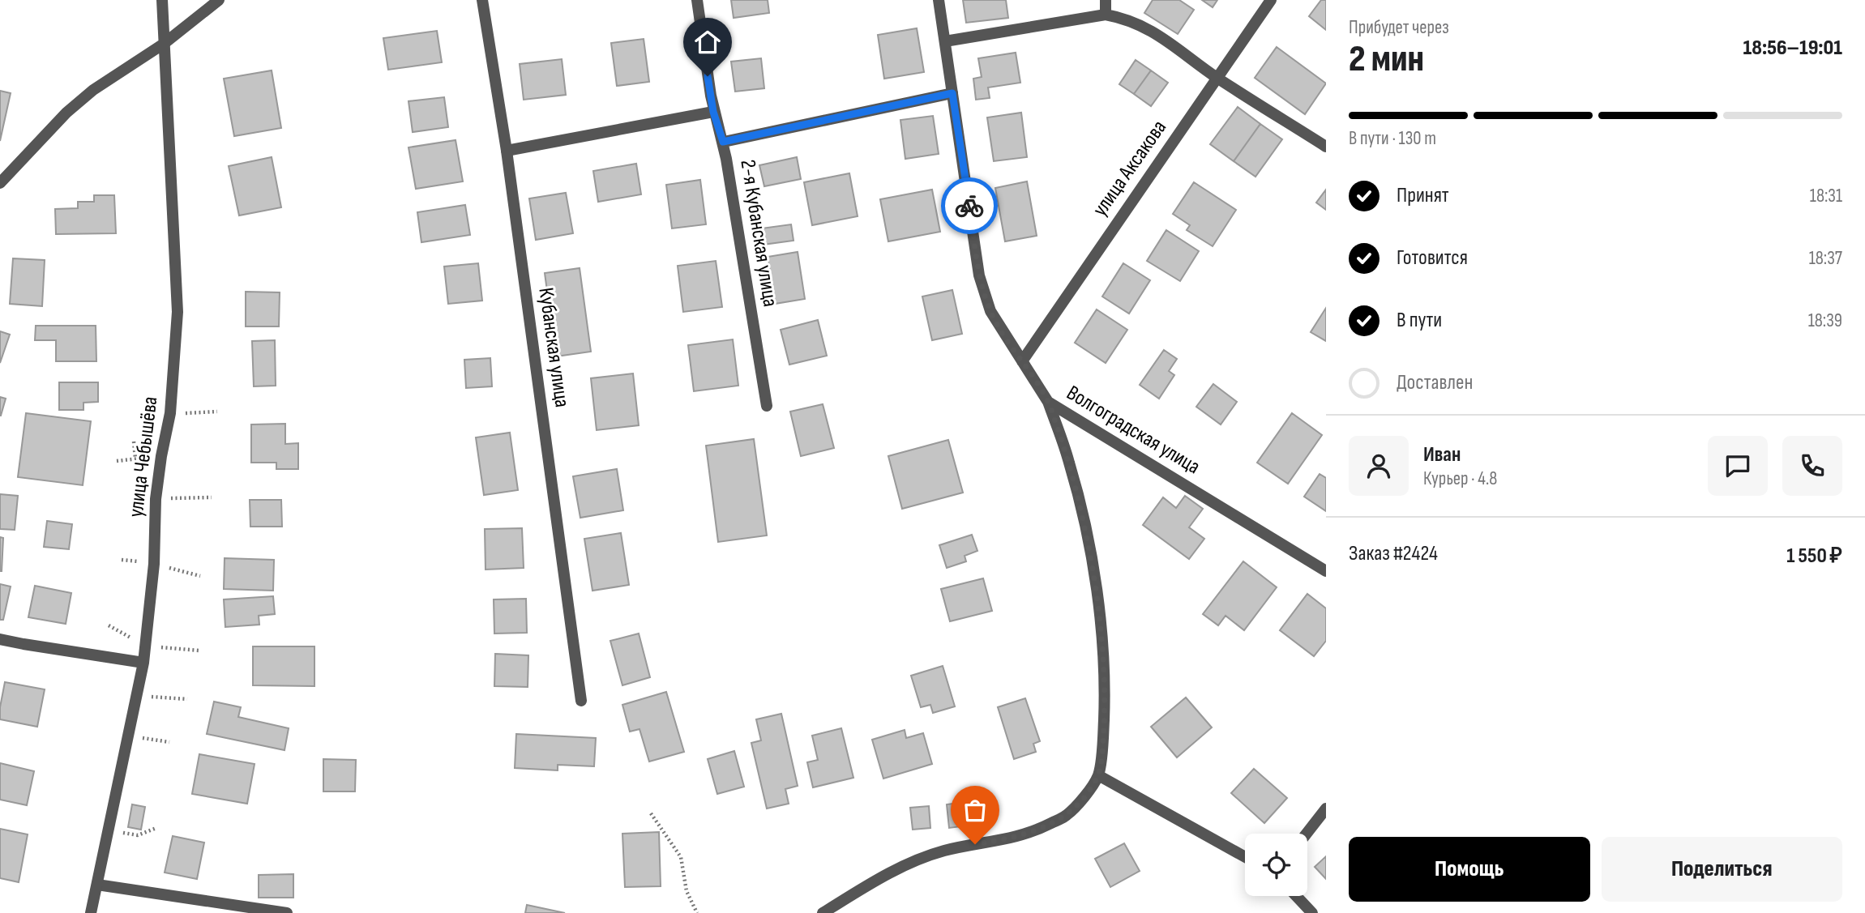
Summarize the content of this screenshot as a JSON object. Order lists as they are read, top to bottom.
{
  "streets": {
    "street": [
      "улица Аксакова",
      "2-я Кубанская улица",
      "Кубанская улица",
      "Волгоградская улица",
      "улица Чебышёва"
    ]
  },
  "crossings": [
    ["улица Аксакова", "Волгоградская улица"]
  ],
  "page": {
    "heading": ["2 мин", "Прибудет через", "18:56–19:01"],
    "panel": [
      "Иван",
      "Курьер · 4.8",
      "Заказ #2424",
      "1 550 ₽"
    ],
    "bar": "В пути · 130 m",
    "list": [
      ["Принят", "18:31"],
      ["Готовится", "18:37"],
      ["В пути", "18:39"],
      "Доставлен"
    ],
    "buttons": ["Помощь", "Поделиться"]
  }
}
